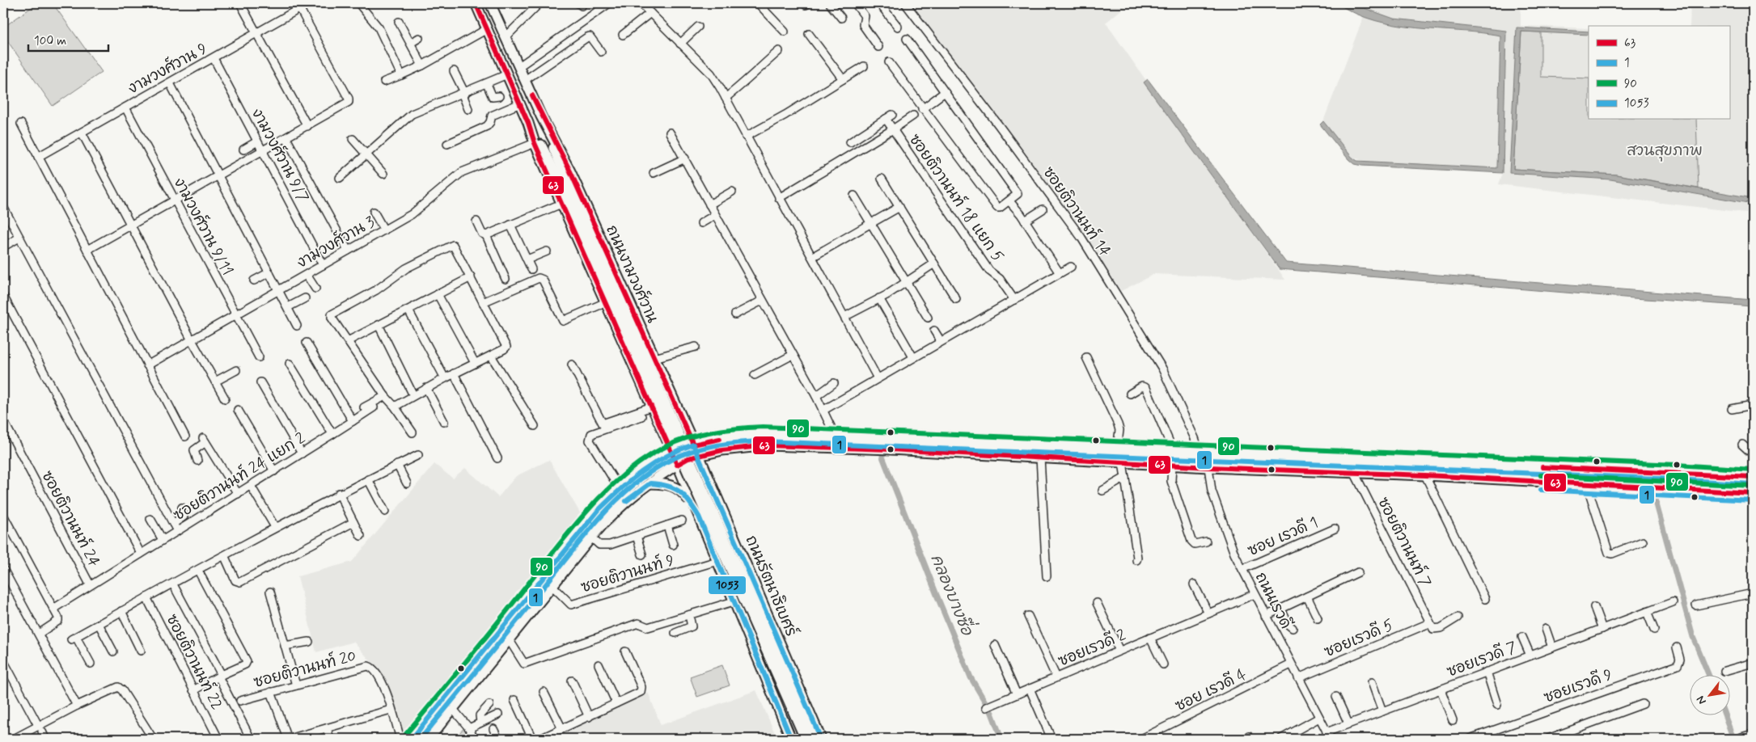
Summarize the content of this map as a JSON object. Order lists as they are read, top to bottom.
{
  "streets": {
    "main road": ["ถนนงามวงศ์วาน", "ถนนรัตนาธิเบศร์"],
    "street": [
      "งามวงศ์วาน 9",
      "งามวงศ์วาน 9/7",
      "ซอยติวานนท์ 18 แยก 5",
      "ซอยติวานนท์ 14",
      "งามวงศ์วาน 9/11",
      "งามวงศ์วาน 3",
      "ซอยติวานนท์ 24 แยก 2",
      "ซอยติวานนท์ 24",
      "ซอย เรวดี 1",
      "ซอยติวานนท์ 7",
      "ซอยติวานนท์ 9",
      "ถนนเรวดี",
      "ซอยเรวดี 5",
      "ซอยเรวดี 2",
      "ซอยเรวดี 7",
      "ซอยติวานนท์ 22",
      "ซอยติวานนท์ 20",
      "ซอยเรวดี 9",
      "ซอย เรวดี 4"
    ]
  },
  "crossings": [
    ["งามวงศ์วาน 9", "งามวงศ์วาน 9/7"],
    ["งามวงศ์วาน 9", "งามวงศ์วาน 9/11"],
    ["งามวงศ์วาน 9/7", "งามวงศ์วาน 3"],
    ["งามวงศ์วาน 9/11", "งามวงศ์วาน 3"],
    ["ถนนงามวงศ์วาน", "ถนนรัตนาธิเบศร์"],
    ["ซอยติวานนท์ 24 แยก 2", "ซอยติวานนท์ 24"],
    ["ซอย เรวดี 1", "ถนนเรวดี"],
    ["ซอยติวานนท์ 7", "ซอยเรวดี 5"],
    ["ถนนเรวดี", "ซอยเรวดี 5"],
    ["ถนนเรวดี", "ซอยเรวดี 2"],
    ["ถนนเรวดี", "ซอยเรวดี 7"],
    ["ถนนเรวดี", "ซอย เรวดี 4"]
  ],
  "water": ["คลองบางซื่อ"],
  "parks": ["สวนสุขภาพ"],
  "lines": [
    "transit line 63",
    "transit line 90",
    "transit line 1",
    "transit line 1053"
  ],
  "legend": [
    "63",
    "1",
    "90",
    "1053"
  ],
  "scale_bar": "100 m",
  "north": "bottom left"
}
